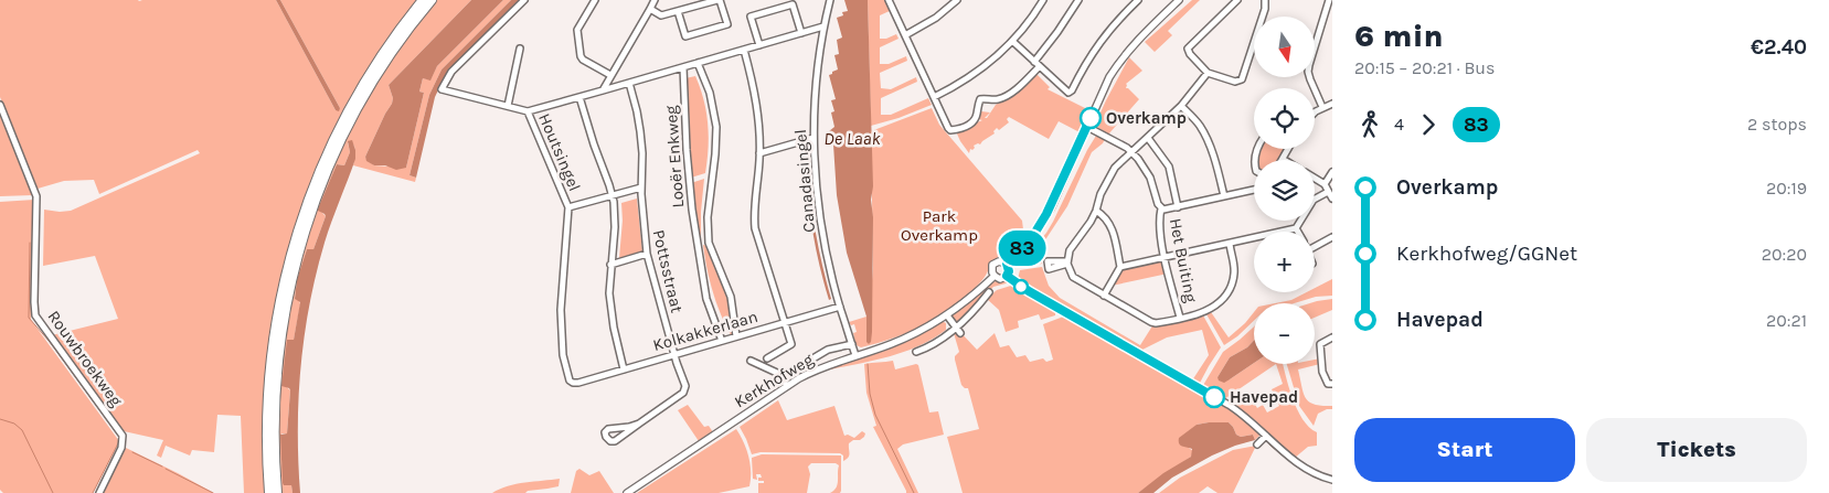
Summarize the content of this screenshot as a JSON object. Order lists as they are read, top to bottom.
{
  "streets": {
    "street": [
      "Houtsingel",
      "Looër Enkweg",
      "Canadasingel",
      "Het Buiting",
      "Pottsstraat",
      "Kolkakkerlaan",
      "Rouwbroekweg",
      "Kerkhofweg"
    ]
  },
  "crossings": [
    ["Houtsingel", "Kolkakkerlaan"],
    ["Looër Enkweg", "Kolkakkerlaan"],
    ["Canadasingel", "Kolkakkerlaan"],
    ["Canadasingel", "Kerkhofweg"],
    ["Pottsstraat", "Kolkakkerlaan"]
  ],
  "water": ["De Laak"],
  "parks": ["Park Overkamp"],
  "places": ["Overkamp", "Havepad"],
  "lines": ["bus line 83"],
  "north": "bottom",
  "page": {
    "on_map": "83",
    "heading": ["6 min", "20:15 – 20:21 · Bus", "€2.40"],
    "map_buttons": ["+", "−"],
    "legs": ["4", "83", "2 stops"],
    "list": [
      {
        "name": "Overkamp",
        "value": "20:19"
      },
      {
        "name": "Kerkhofweg/GGNet",
        "value": "20:20"
      },
      {
        "name": "Havepad",
        "value": "20:21"
      }
    ],
    "buttons": ["Start", "Tickets"]
  }
}
